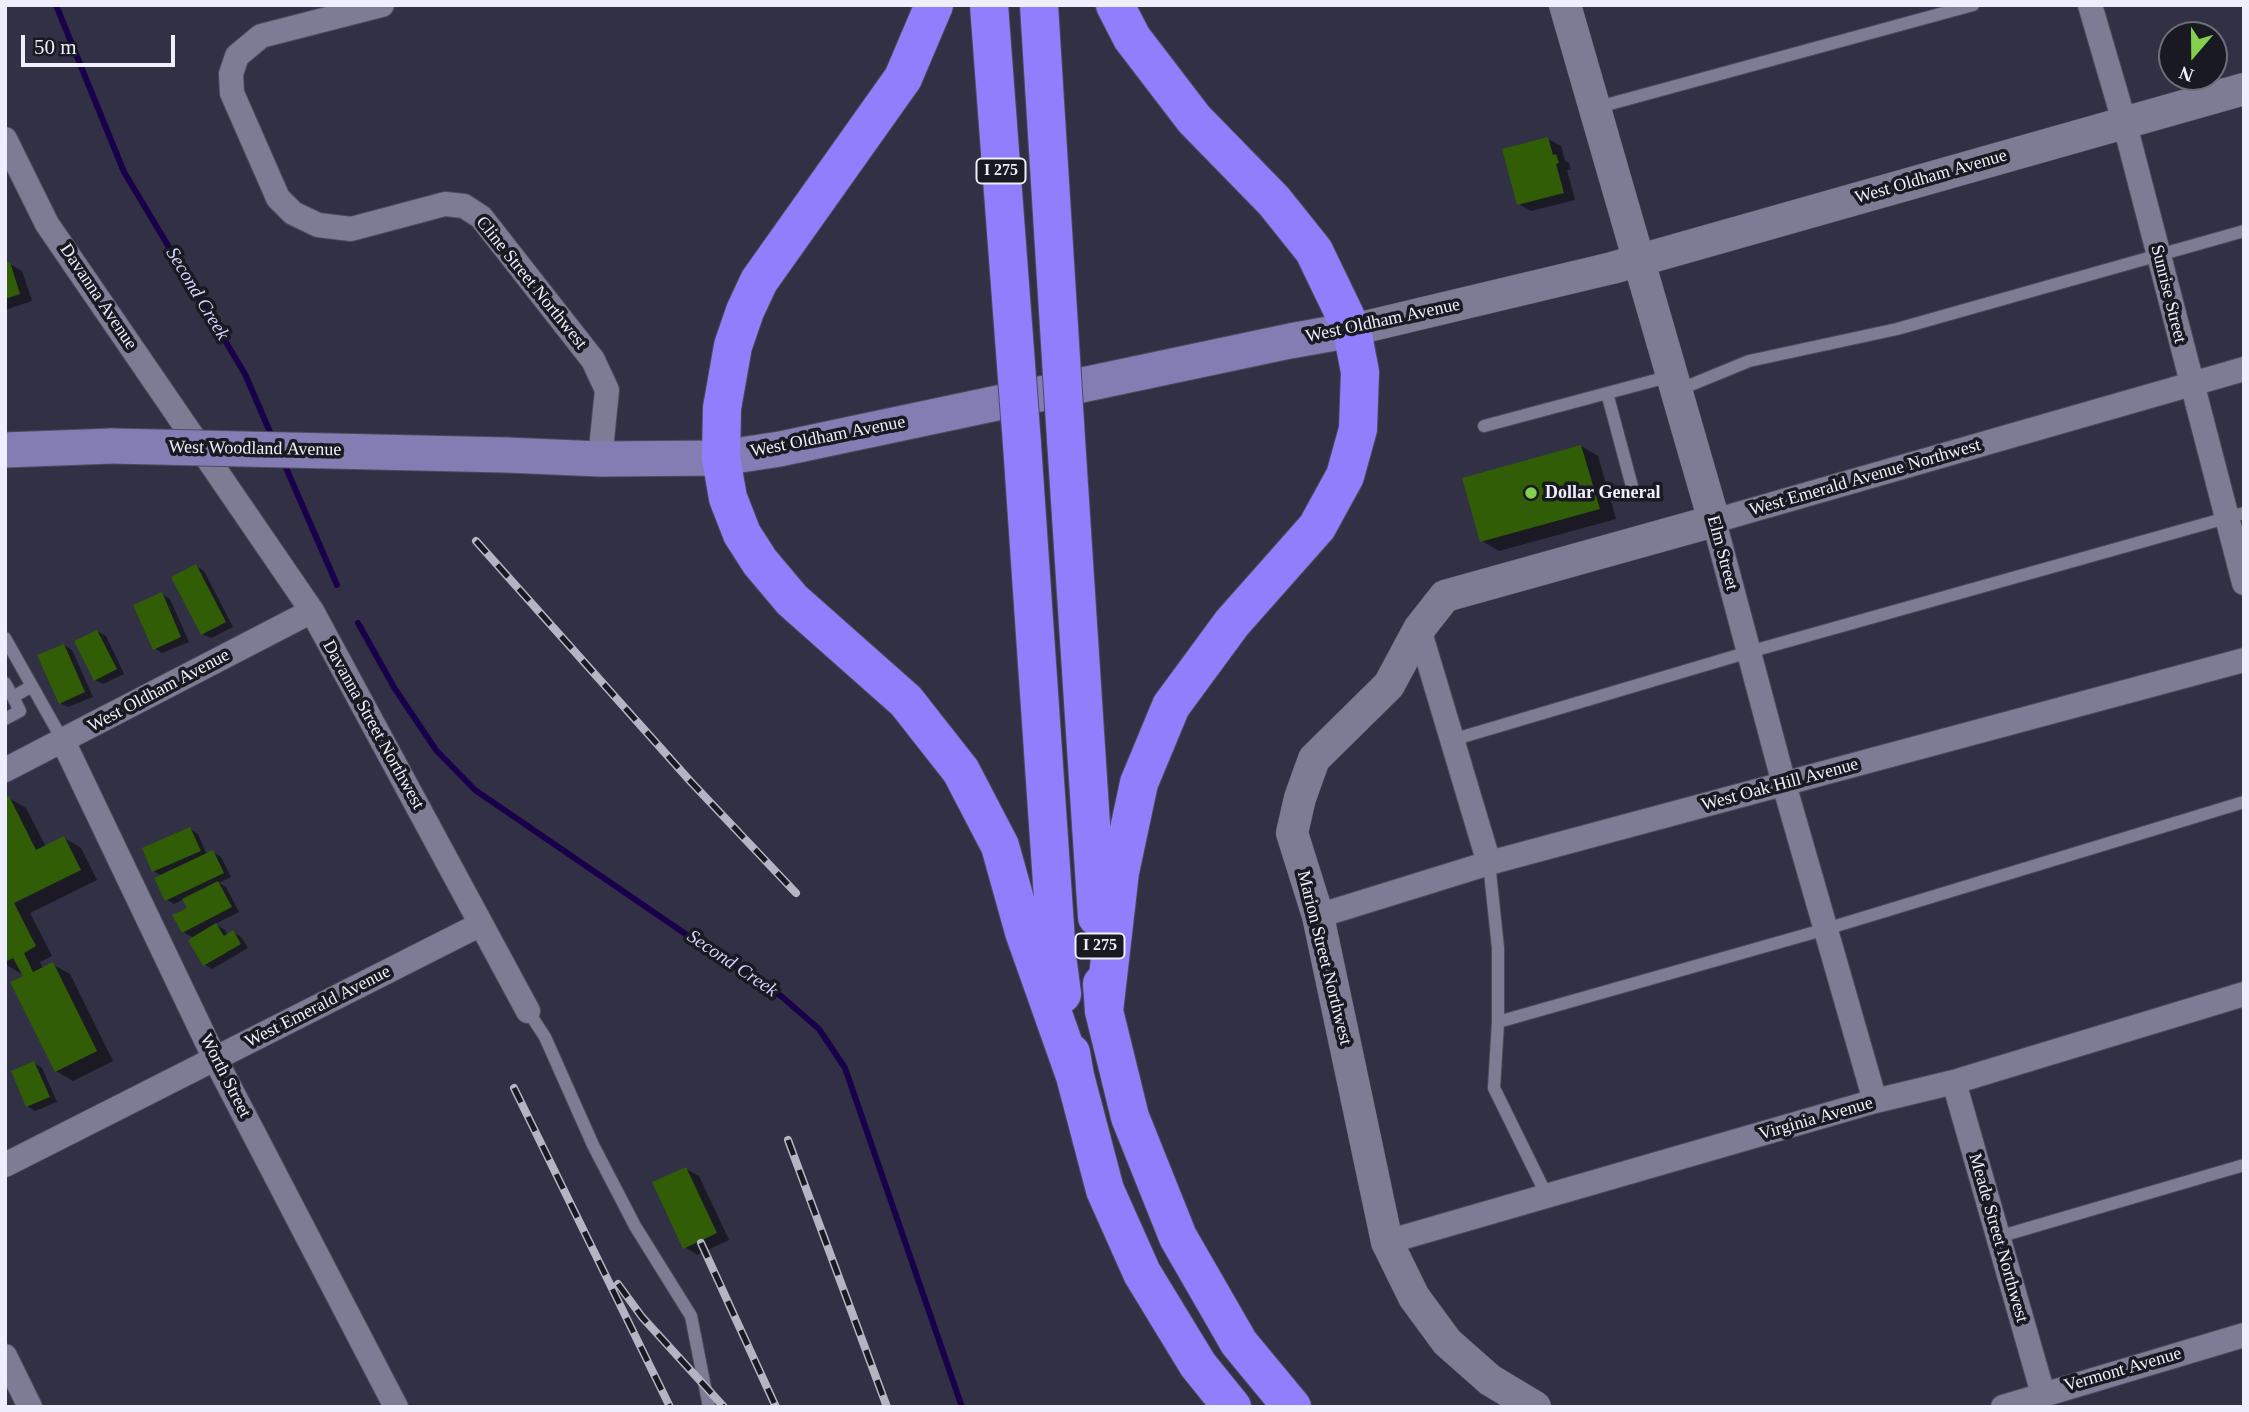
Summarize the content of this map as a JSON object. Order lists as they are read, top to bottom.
{
  "streets": {
    "highway": ["I 275"],
    "main road": ["West Oldham Avenue", "West Woodland Avenue"],
    "street": [
      "Cline Street Northwest",
      "Sunrise Street",
      "Davanna Avenue",
      "West Emerald Avenue Northwest",
      "Elm Street",
      "Davanna Street Northwest",
      "West Oak Hill Avenue",
      "Marion Street Northwest",
      "West Emerald Avenue",
      "Worth Street",
      "Virginia Avenue",
      "Meade Street Northwest",
      "Vermont Avenue"
    ]
  },
  "crossings": [
    ["West Oldham Avenue", "Cline Street Northwest"],
    ["West Oldham Avenue", "Sunrise Street"],
    ["West Oldham Avenue", "West Woodland Avenue"],
    ["West Oldham Avenue", "Elm Street"],
    ["West Oldham Avenue", "Davanna Street Northwest"],
    ["West Oldham Avenue", "Worth Street"],
    ["Sunrise Street", "West Emerald Avenue Northwest"],
    ["Davanna Avenue", "Davanna Street Northwest"],
    ["West Emerald Avenue Northwest", "Elm Street"],
    ["West Emerald Avenue Northwest", "Marion Street Northwest"],
    ["Elm Street", "West Oak Hill Avenue"],
    ["Elm Street", "Virginia Avenue"],
    ["Davanna Street Northwest", "West Emerald Avenue"],
    ["West Oak Hill Avenue", "Marion Street Northwest"],
    ["Marion Street Northwest", "Virginia Avenue"],
    ["West Emerald Avenue", "Worth Street"],
    ["Virginia Avenue", "Meade Street Northwest"],
    ["Meade Street Northwest", "Vermont Avenue"]
  ],
  "water": ["Second Creek"],
  "places": ["Dollar General"],
  "scale_bar": "50 m",
  "north": "bottom"
}
